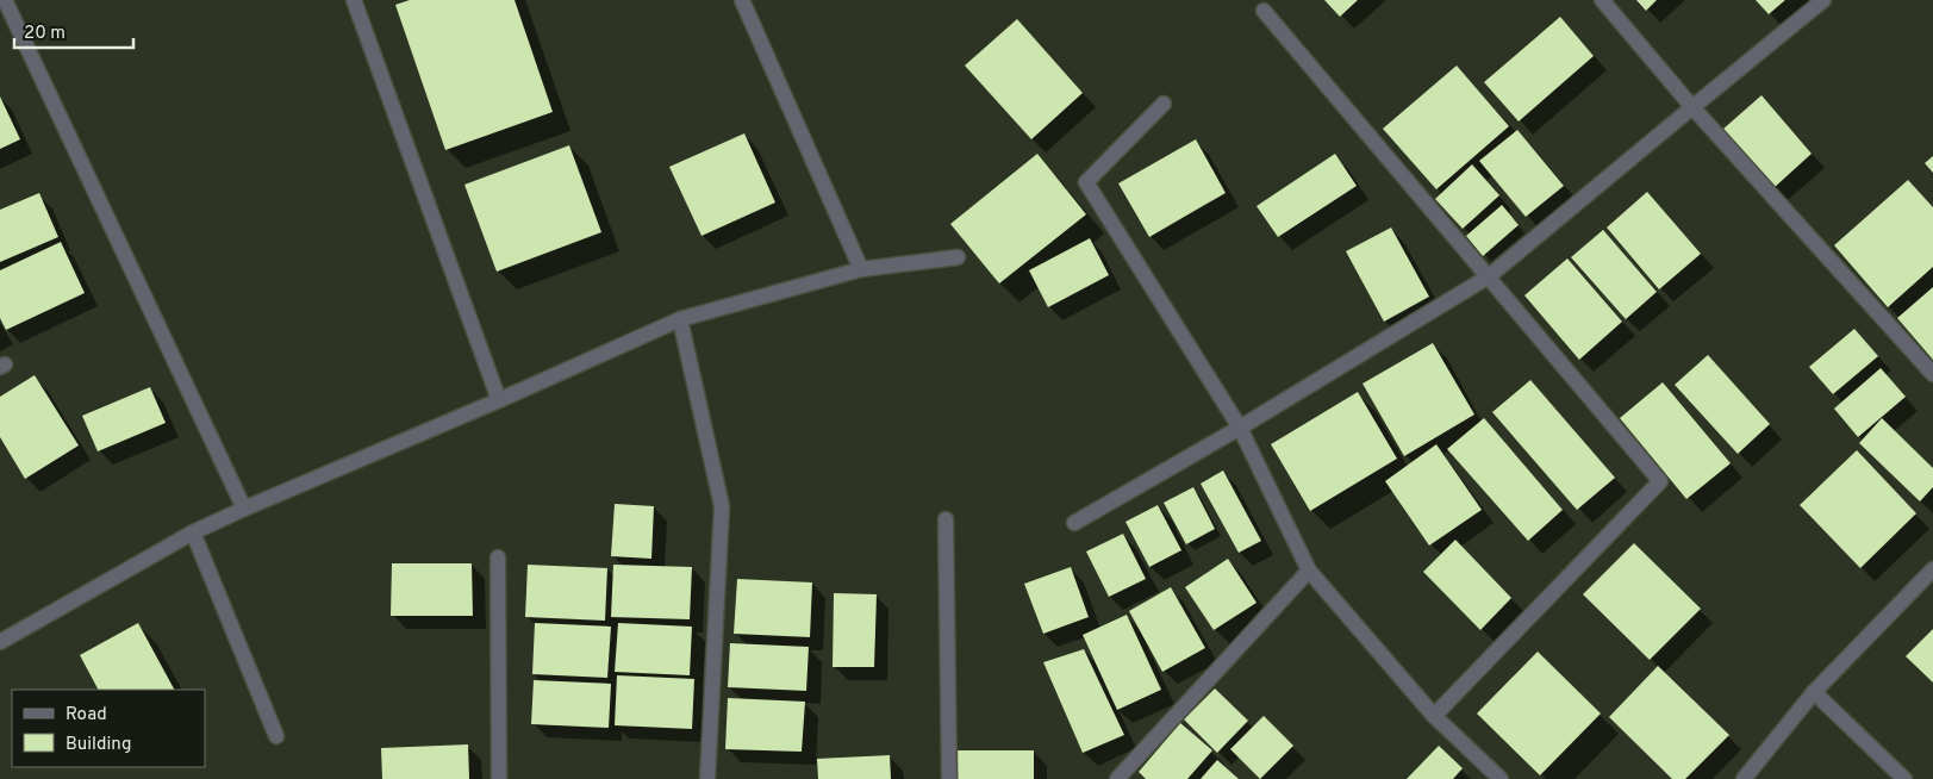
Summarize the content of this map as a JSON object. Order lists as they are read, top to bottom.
{
  "legend": ["Road", "Building"],
  "scale_bar": "20 m"
}
